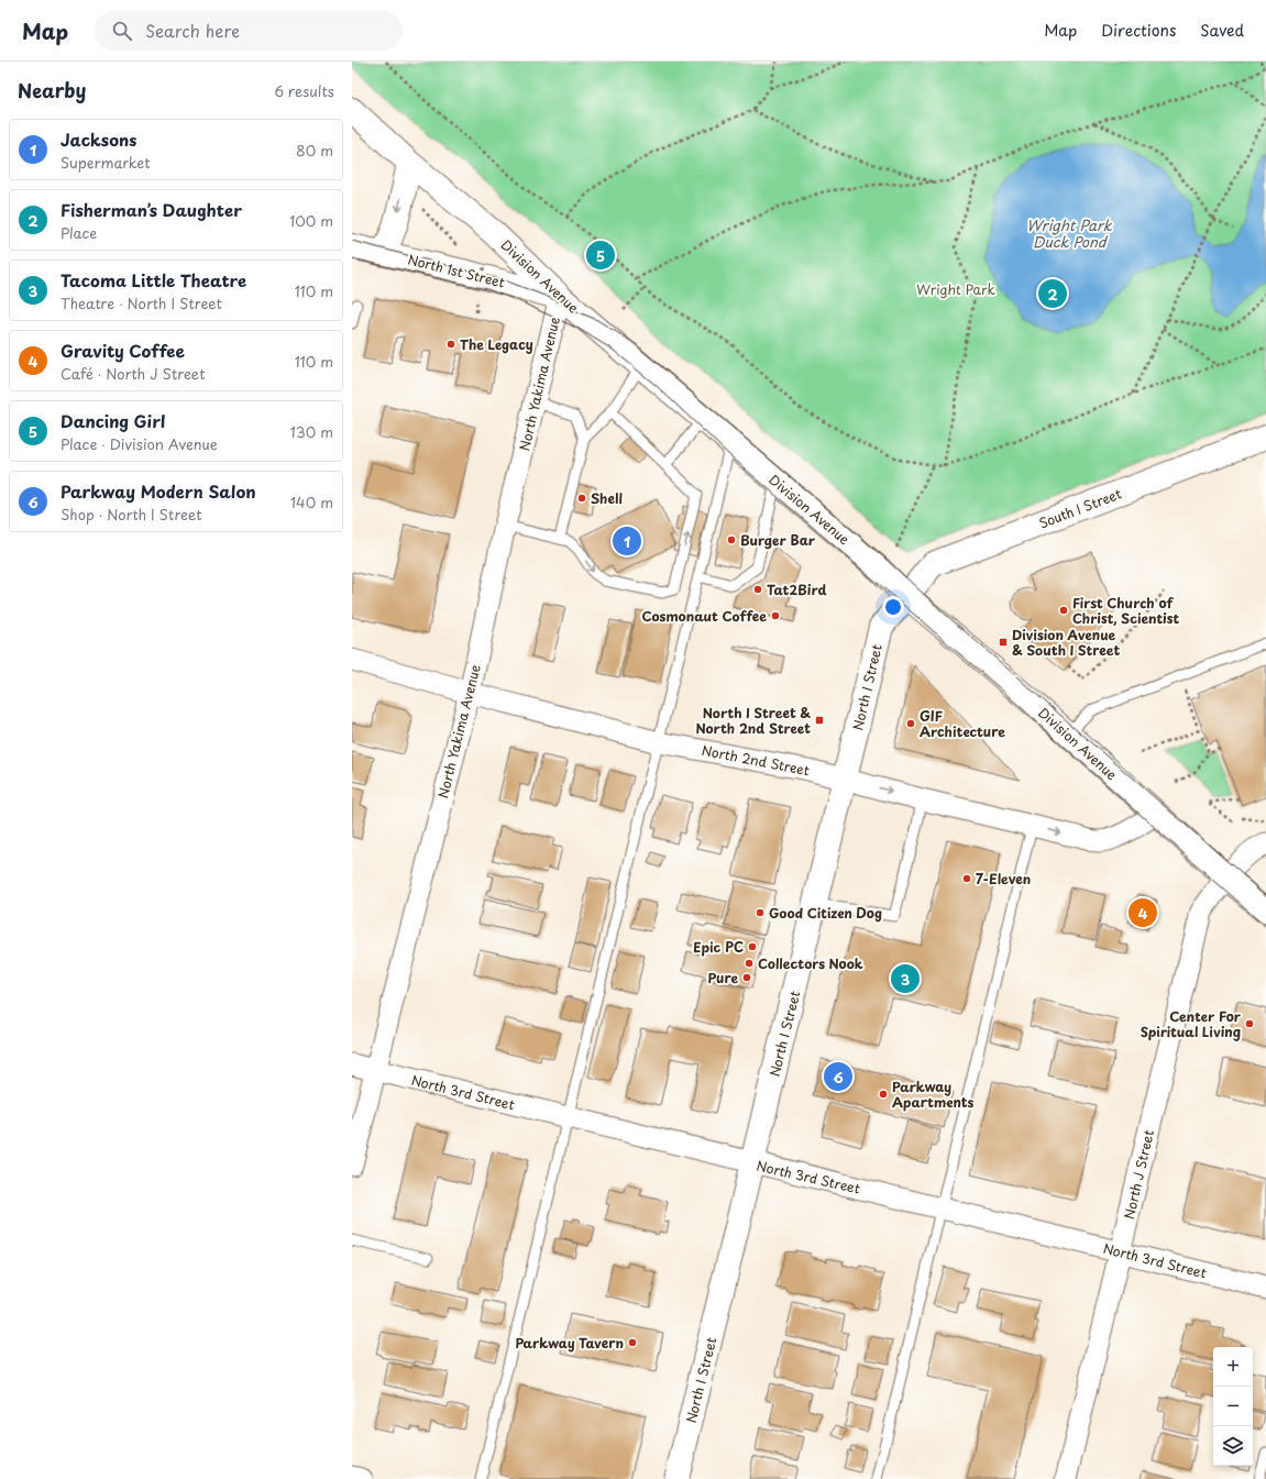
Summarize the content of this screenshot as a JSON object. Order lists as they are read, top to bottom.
{
  "streets": {
    "main road": [
      "North 1st Street",
      "Division Avenue",
      "South I Street",
      "North I Street"
    ],
    "street": [
      "North Yakima Avenue",
      "North 2nd Street",
      "North 3rd Street",
      "North J Street"
    ]
  },
  "crossings": [
    ["North 1st Street", "Division Avenue"],
    ["North 1st Street", "North Yakima Avenue"],
    ["Division Avenue", "North Yakima Avenue"],
    ["Division Avenue", "South I Street"],
    ["Division Avenue", "North I Street"],
    ["Division Avenue", "North 2nd Street"],
    ["Division Avenue", "North J Street"],
    ["North Yakima Avenue", "North 2nd Street"],
    ["North Yakima Avenue", "North 3rd Street"],
    ["South I Street", "North I Street"],
    ["North I Street", "North 2nd Street"],
    ["North I Street", "North 3rd Street"],
    ["North 3rd Street", "North J Street"]
  ],
  "water": ["Wright Park Duck Pond"],
  "parks": ["Wright Park"],
  "places": {
    "other": [
      "The Legacy",
      "Shell",
      "Burger Bar",
      "Tat2Bird",
      "First Church of Christ, Scientist",
      "Cosmonaut Coffee",
      "GIF Architecture",
      "7-Eleven",
      "Good Citizen Dog",
      "Epic PC",
      "Collectors Nook",
      "Pure",
      "Center For Spiritual Living",
      "Parkway Apartments",
      "Parkway Tavern"
    ],
    "transit": ["Division Avenue & South I Street", "North I Street & North 2nd Street"]
  },
  "page": {
    "header": "Map",
    "search": "Search here",
    "nav": ["Map", "Directions", "Saved"],
    "heading": ["Nearby", "6 results"],
    "list": [
      {
        "mark": "1",
        "name": "Jacksons",
        "note": "Supermarket",
        "value": "80 m"
      },
      {
        "mark": "2",
        "name": "Fisherman’s Daughter",
        "note": "Place",
        "value": "100 m"
      },
      {
        "mark": "3",
        "name": "Tacoma Little Theatre",
        "note": "Theatre · North I Street",
        "value": "110 m"
      },
      {
        "mark": "4",
        "name": "Gravity Coffee",
        "note": "Café · North J Street",
        "value": "110 m"
      },
      {
        "mark": "5",
        "name": "Dancing Girl",
        "note": "Place · Division Avenue",
        "value": "130 m"
      },
      {
        "mark": "6",
        "name": "Parkway Modern Salon",
        "note": "Shop · North I Street",
        "value": "140 m"
      }
    ],
    "pins": [
      "5",
      "2",
      "1",
      "4",
      "3",
      "6"
    ],
    "map_buttons": ["+", "−"]
  }
}
